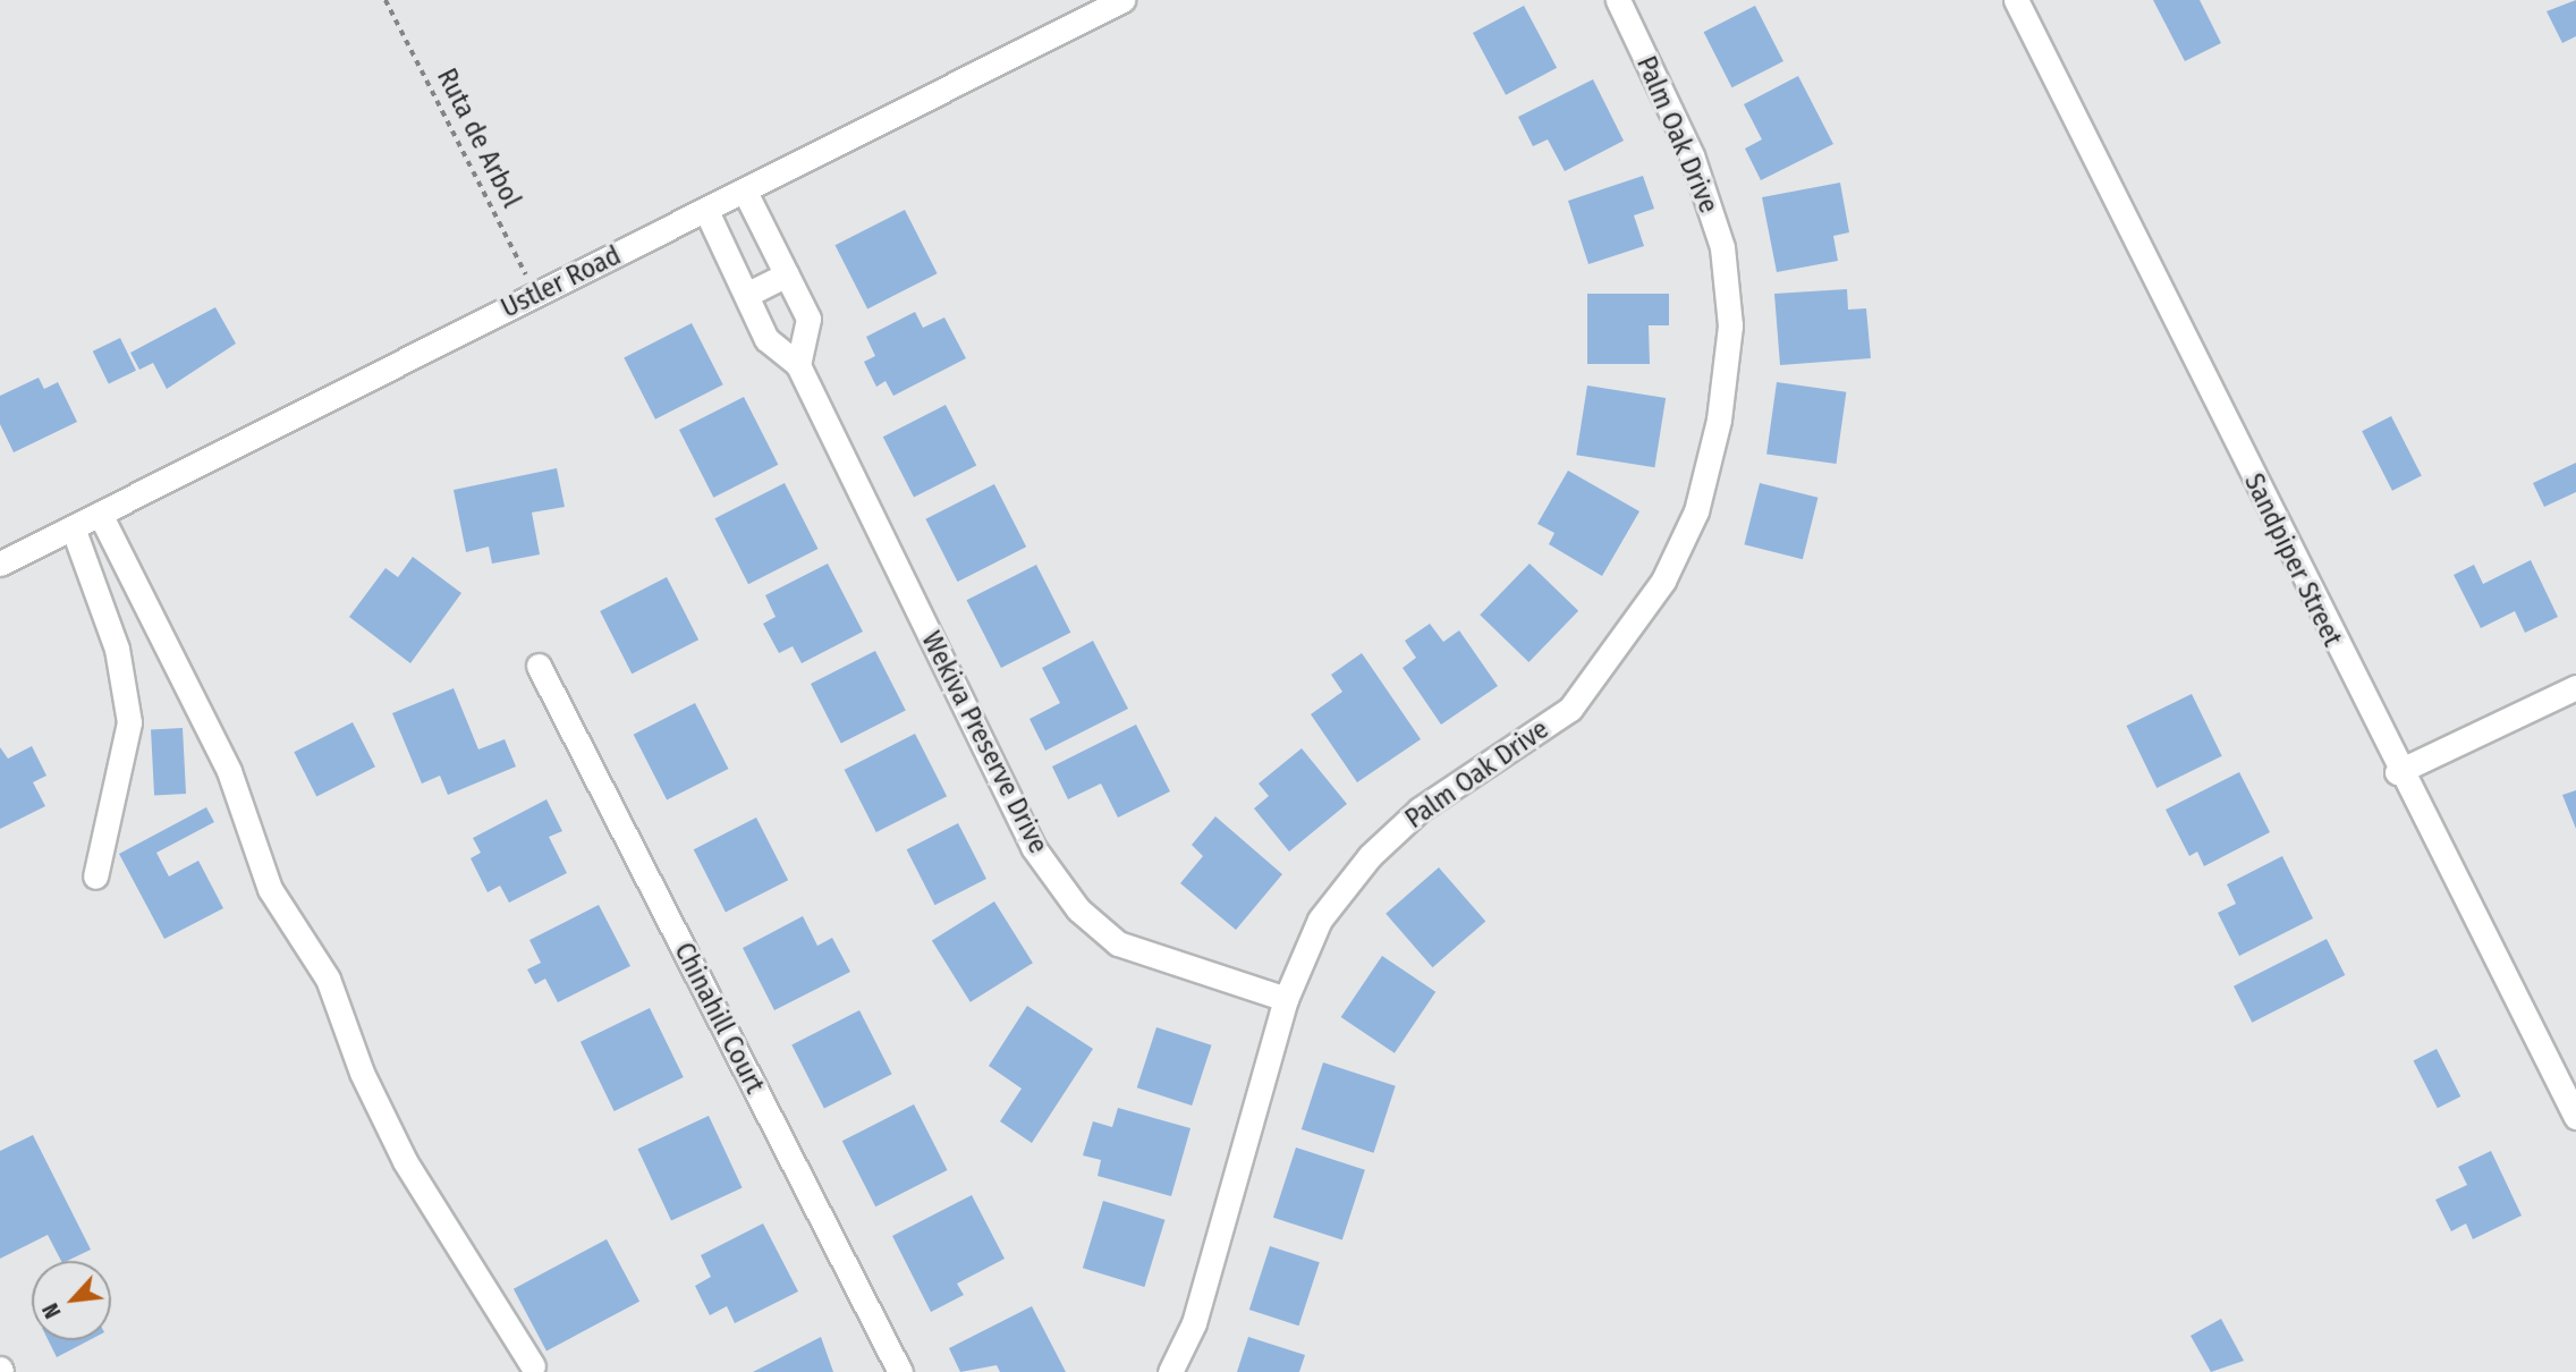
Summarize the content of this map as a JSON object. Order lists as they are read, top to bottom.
{
  "streets": {
    "street": [
      "Palm Oak Drive",
      "Ustler Road",
      "Sandpiper Street",
      "Wekiva Preserve Drive",
      "Chinahill Court"
    ],
    "path": ["Ruta de Arbol"]
  },
  "crossings": [
    ["Palm Oak Drive", "Wekiva Preserve Drive"],
    ["Ruta de Arbol", "Ustler Road"],
    ["Ustler Road", "Wekiva Preserve Drive"]
  ],
  "north": "bottom left"
}
